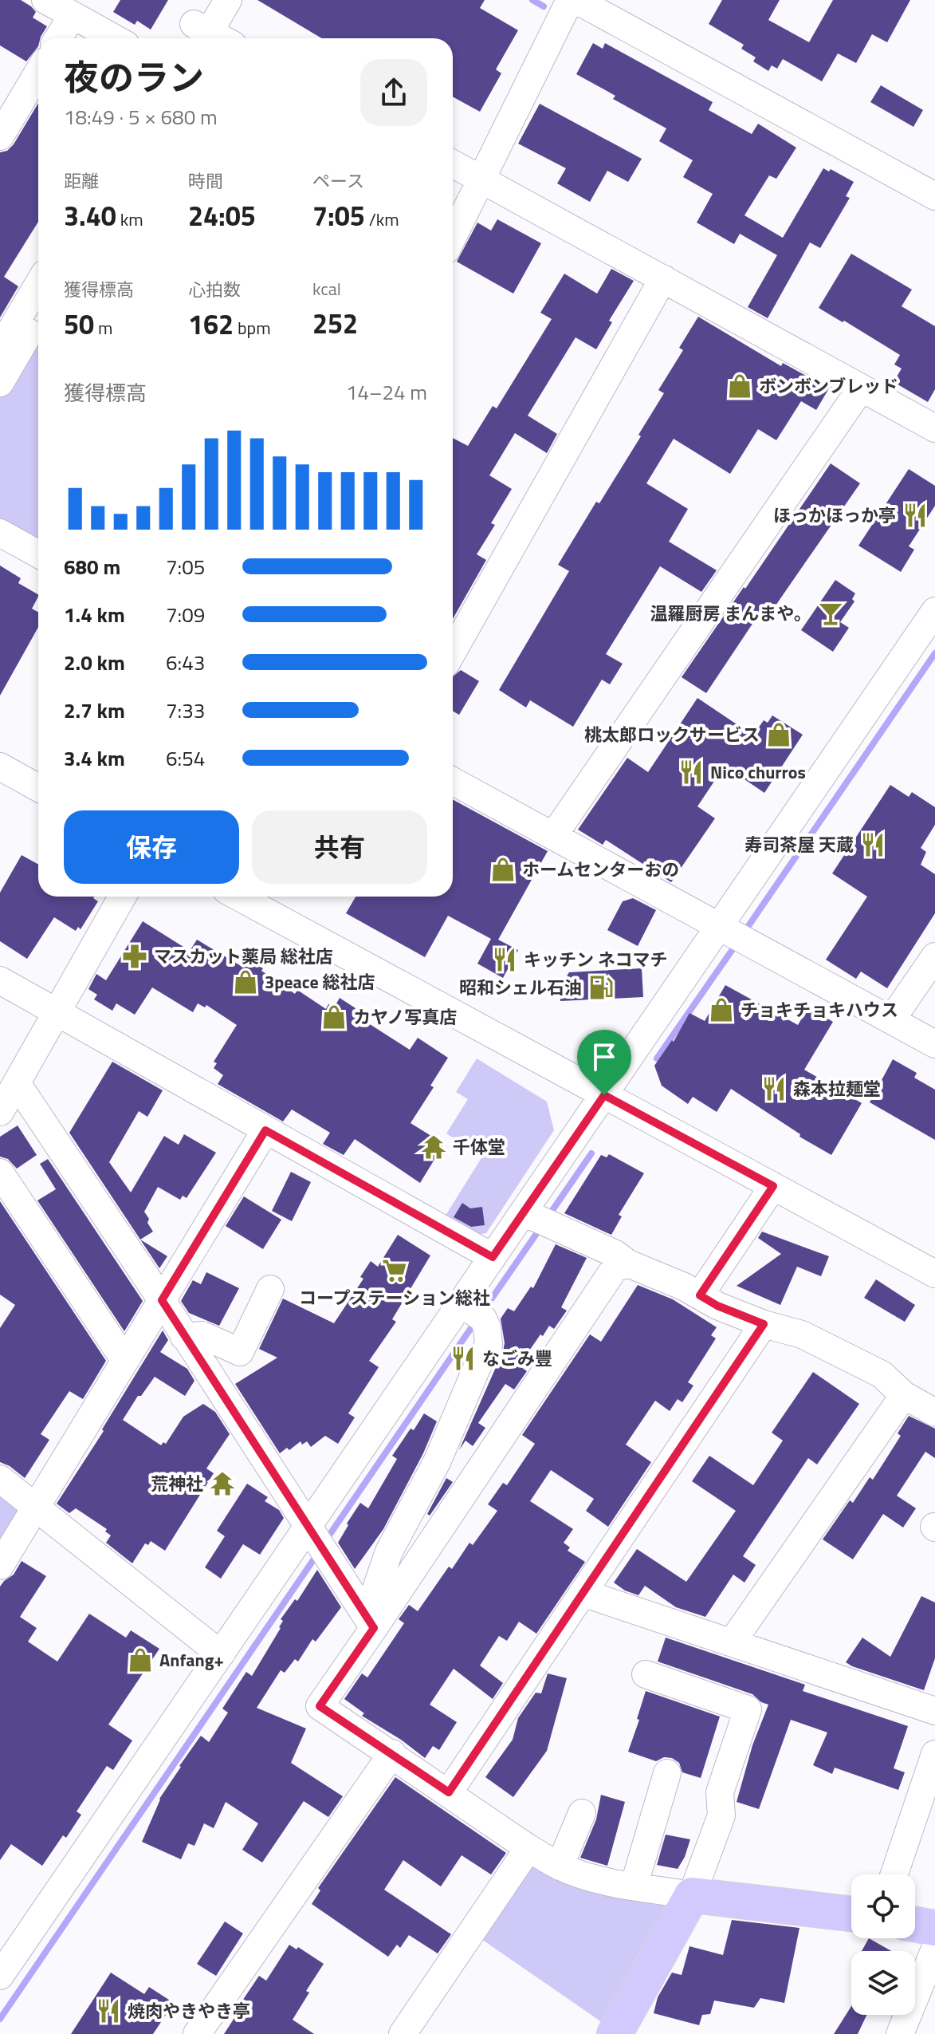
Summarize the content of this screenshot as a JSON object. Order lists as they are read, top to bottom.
{
  "places": {
    "shop": [
      "ボンボンブレッド",
      "桃太郎ロックサービス",
      "ホームセンターおの",
      "3peace 総社店",
      "チョキチョキハウス",
      "カヤノ写真店",
      "Anfang+"
    ],
    "restaurant": [
      "ほっかほっか亭",
      "Nico churros",
      "寿司茶屋 天蔵",
      "キッチン ネコマチ",
      "森本拉麺堂",
      "なごみ豐",
      "焼肉やきやき亭"
    ],
    "bar": ["温羅厨房 まんまや。"],
    "pharmacy": ["マスカット薬局 総社店"],
    "fuel station": ["昭和シェル石油"],
    "temple": ["千体堂", "荒神社"],
    "supermarket": ["コープステーション総社"]
  },
  "page": {
    "heading": ["夜のラン", "18:49 · 5 × 680 m"],
    "stats": [
      ["距離", "3.40 km"],
      ["時間", "24:05"],
      ["ペース", "7:05 /km"],
      ["獲得標高", "50 m"],
      ["心拍数", "162 bpm"],
      ["kcal", "252"]
    ],
    "chart": ["獲得標高", "14–24 m"],
    "list": [
      {
        "name": "680 m",
        "note": "7:05"
      },
      {
        "name": "1.4 km",
        "note": "7:09"
      },
      {
        "name": "2.0 km",
        "note": "6:43"
      },
      {
        "name": "2.7 km",
        "note": "7:33"
      },
      {
        "name": "3.4 km",
        "note": "6:54"
      }
    ],
    "buttons": ["保存", "共有"]
  }
}
